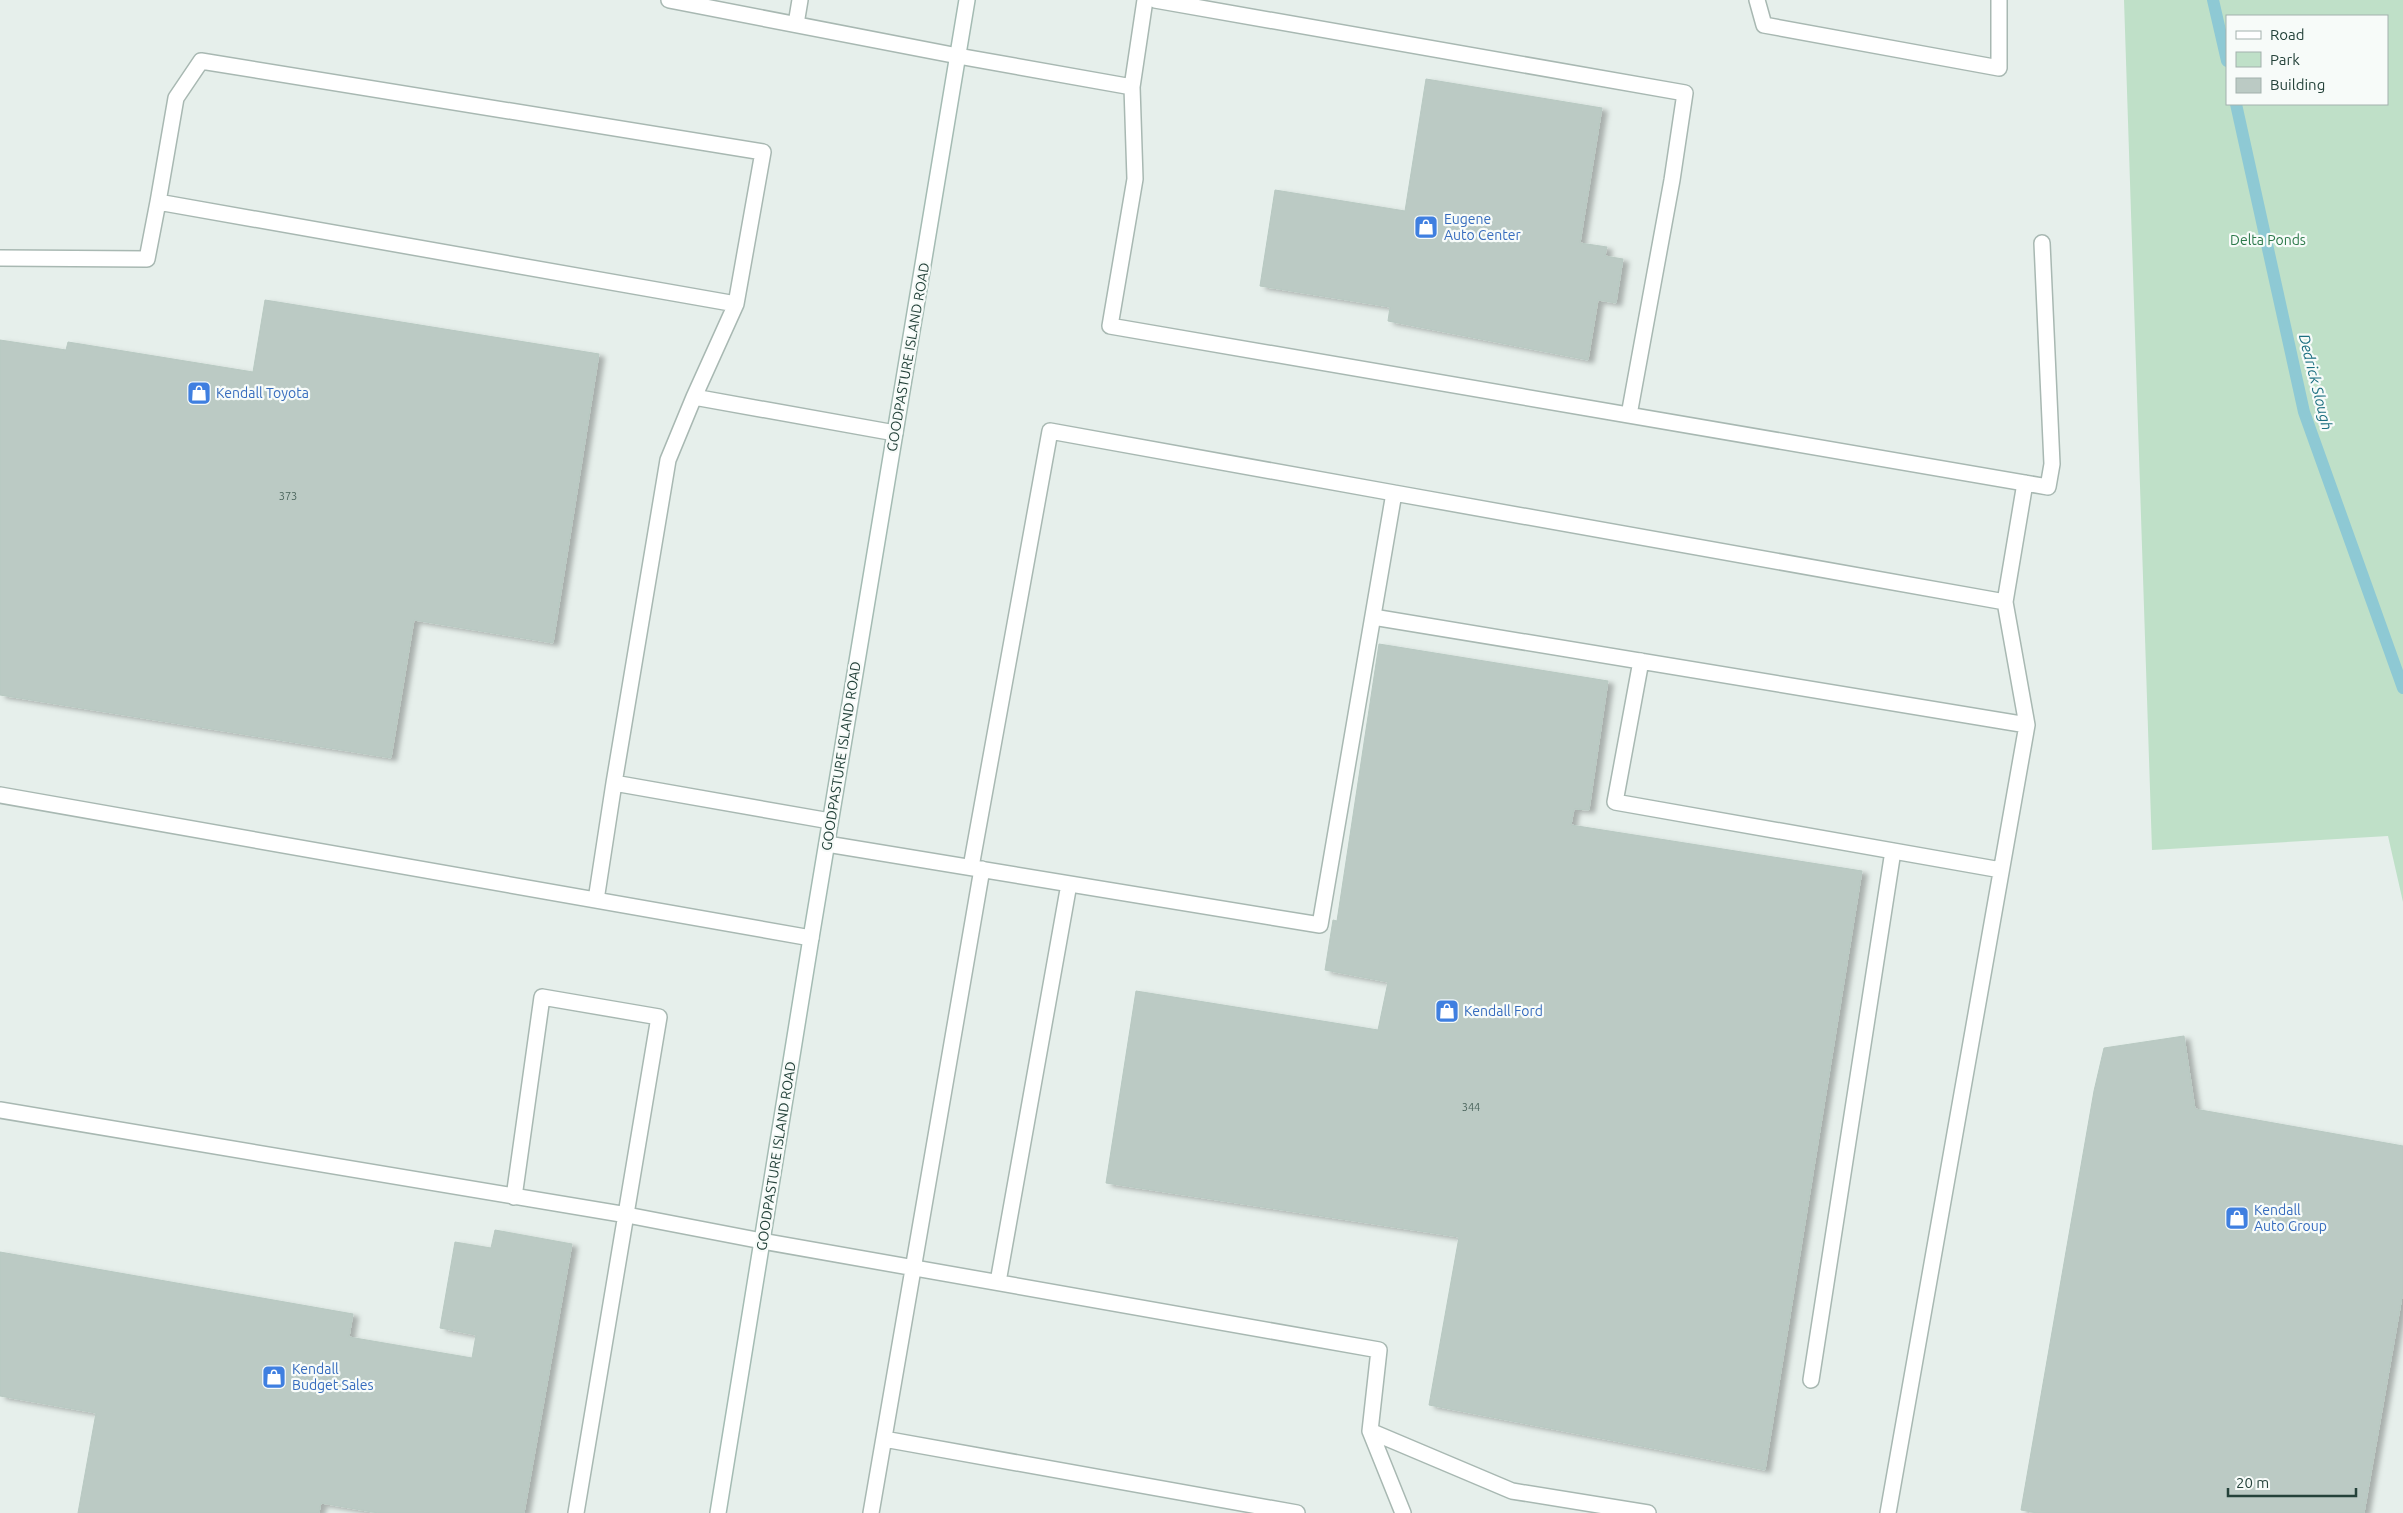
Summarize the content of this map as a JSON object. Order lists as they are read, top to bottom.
{
  "streets": {
    "main road": ["GOODPASTURE ISLAND ROAD"]
  },
  "water": ["Dedrick Slough"],
  "parks": ["Delta Ponds"],
  "places": {
    "shop": [
      "Eugene Auto Center",
      "Kendall Toyota",
      "Kendall Ford",
      "Kendall Auto Group",
      "Kendall Budget Sales"
    ]
  },
  "house_numbers": ["373", "344"],
  "legend": ["Road", "Park", "Building"],
  "scale_bar": "20 m"
}
